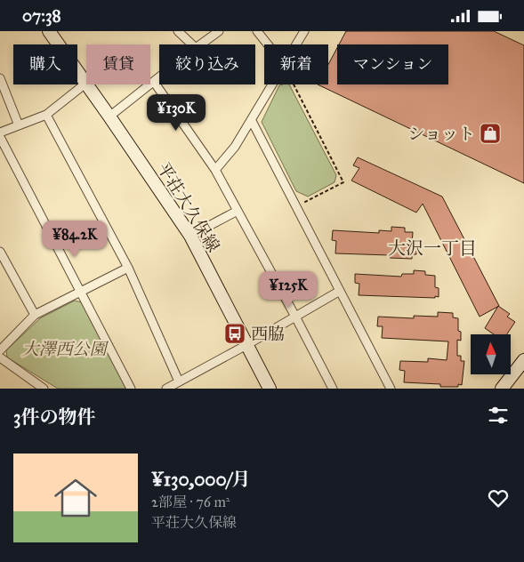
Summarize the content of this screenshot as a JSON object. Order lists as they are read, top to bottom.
{
  "streets": {
    "main road": ["平荘大久保線"]
  },
  "districts": ["大沢一丁目"],
  "parks": ["大澤西公園"],
  "places": {
    "shop": ["ショット"],
    "bus stop": ["西脇"]
  },
  "north": "top",
  "page": {
    "status": "07:38",
    "chip": [
      "購入",
      "賃貸",
      "絞り込み",
      "新着",
      "マンション"
    ],
    "price": ["¥130K", "¥84.2K", "¥125K"],
    "heading": "3件の物件",
    "list": [
      {
        "name": "¥130,000/月",
        "note": "2部屋 · 76 m² · 平荘大久保線"
      }
    ]
  }
}
